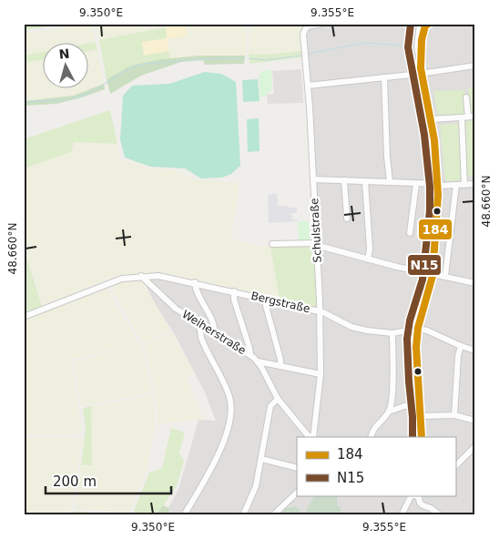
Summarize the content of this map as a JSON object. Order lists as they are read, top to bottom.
{
  "streets": {
    "street": ["Schulstraße", "Bergstraße", "Weiherstraße"]
  },
  "crossings": [
    ["Schulstraße", "Bergstraße"],
    ["Bergstraße", "Weiherstraße"]
  ],
  "lines": ["transit line 184", "transit line N15"],
  "legend": ["184", "N15"],
  "scale_bar": "200 m",
  "north": "top",
  "coordinates": ["9.350°E", "9.355°E", "48.660°N"]
}
